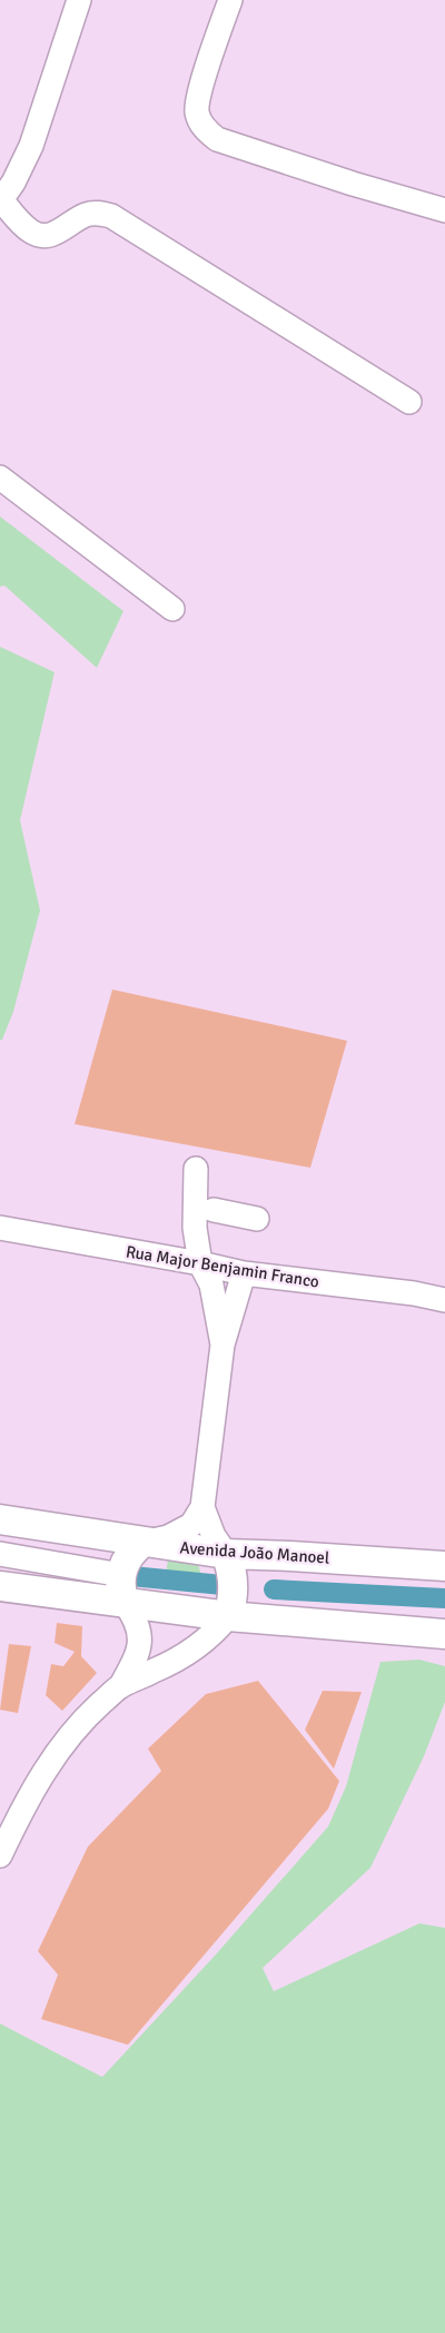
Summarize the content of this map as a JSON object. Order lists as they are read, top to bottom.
{
  "streets": {
    "main road": ["Avenida João Manoel"],
    "street": ["Rua Major Benjamin Franco"]
  }
}
